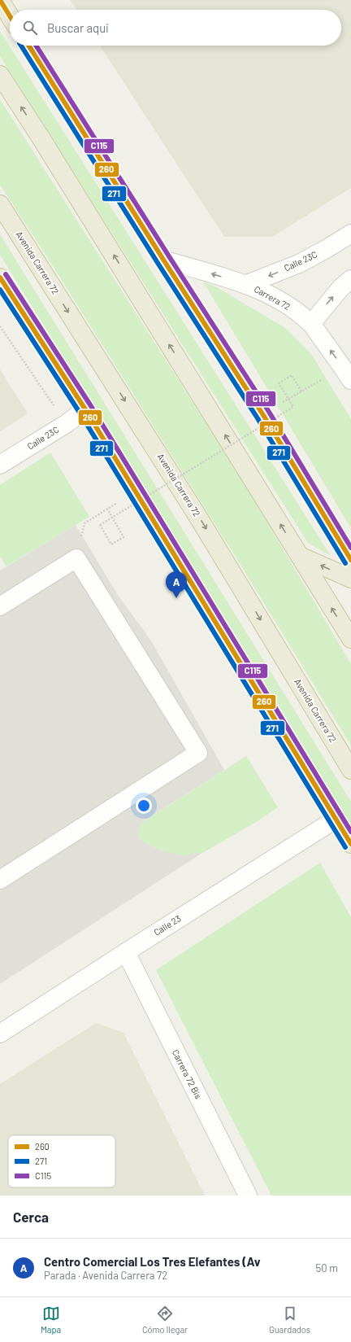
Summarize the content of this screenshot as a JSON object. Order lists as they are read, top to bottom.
{
  "streets": {
    "highway": ["Avenida Carrera 72"],
    "street": [
      "Calle 23C",
      "Carrera 72",
      "Calle 23",
      "Carrera 72 Bis"
    ]
  },
  "crossings": [
    ["Calle 23C", "Carrera 72"],
    ["Calle 23", "Carrera 72 Bis"]
  ],
  "one_way": ["Carrera 72"],
  "lines": ["transit line 260", "transit line 271", "transit line C115"],
  "legend": ["260", "271", "C115"],
  "page": {
    "search": "Buscar aquí",
    "pins": "A",
    "heading": "Cerca",
    "list": [
      {
        "mark": "A",
        "name": "Centro Comercial Los Tres Elefantes (Av",
        "note": "Parada · Avenida Carrera 72",
        "value": "50 m"
      }
    ],
    "nav": ["Mapa", "Cómo llegar", "Guardados"]
  }
}
